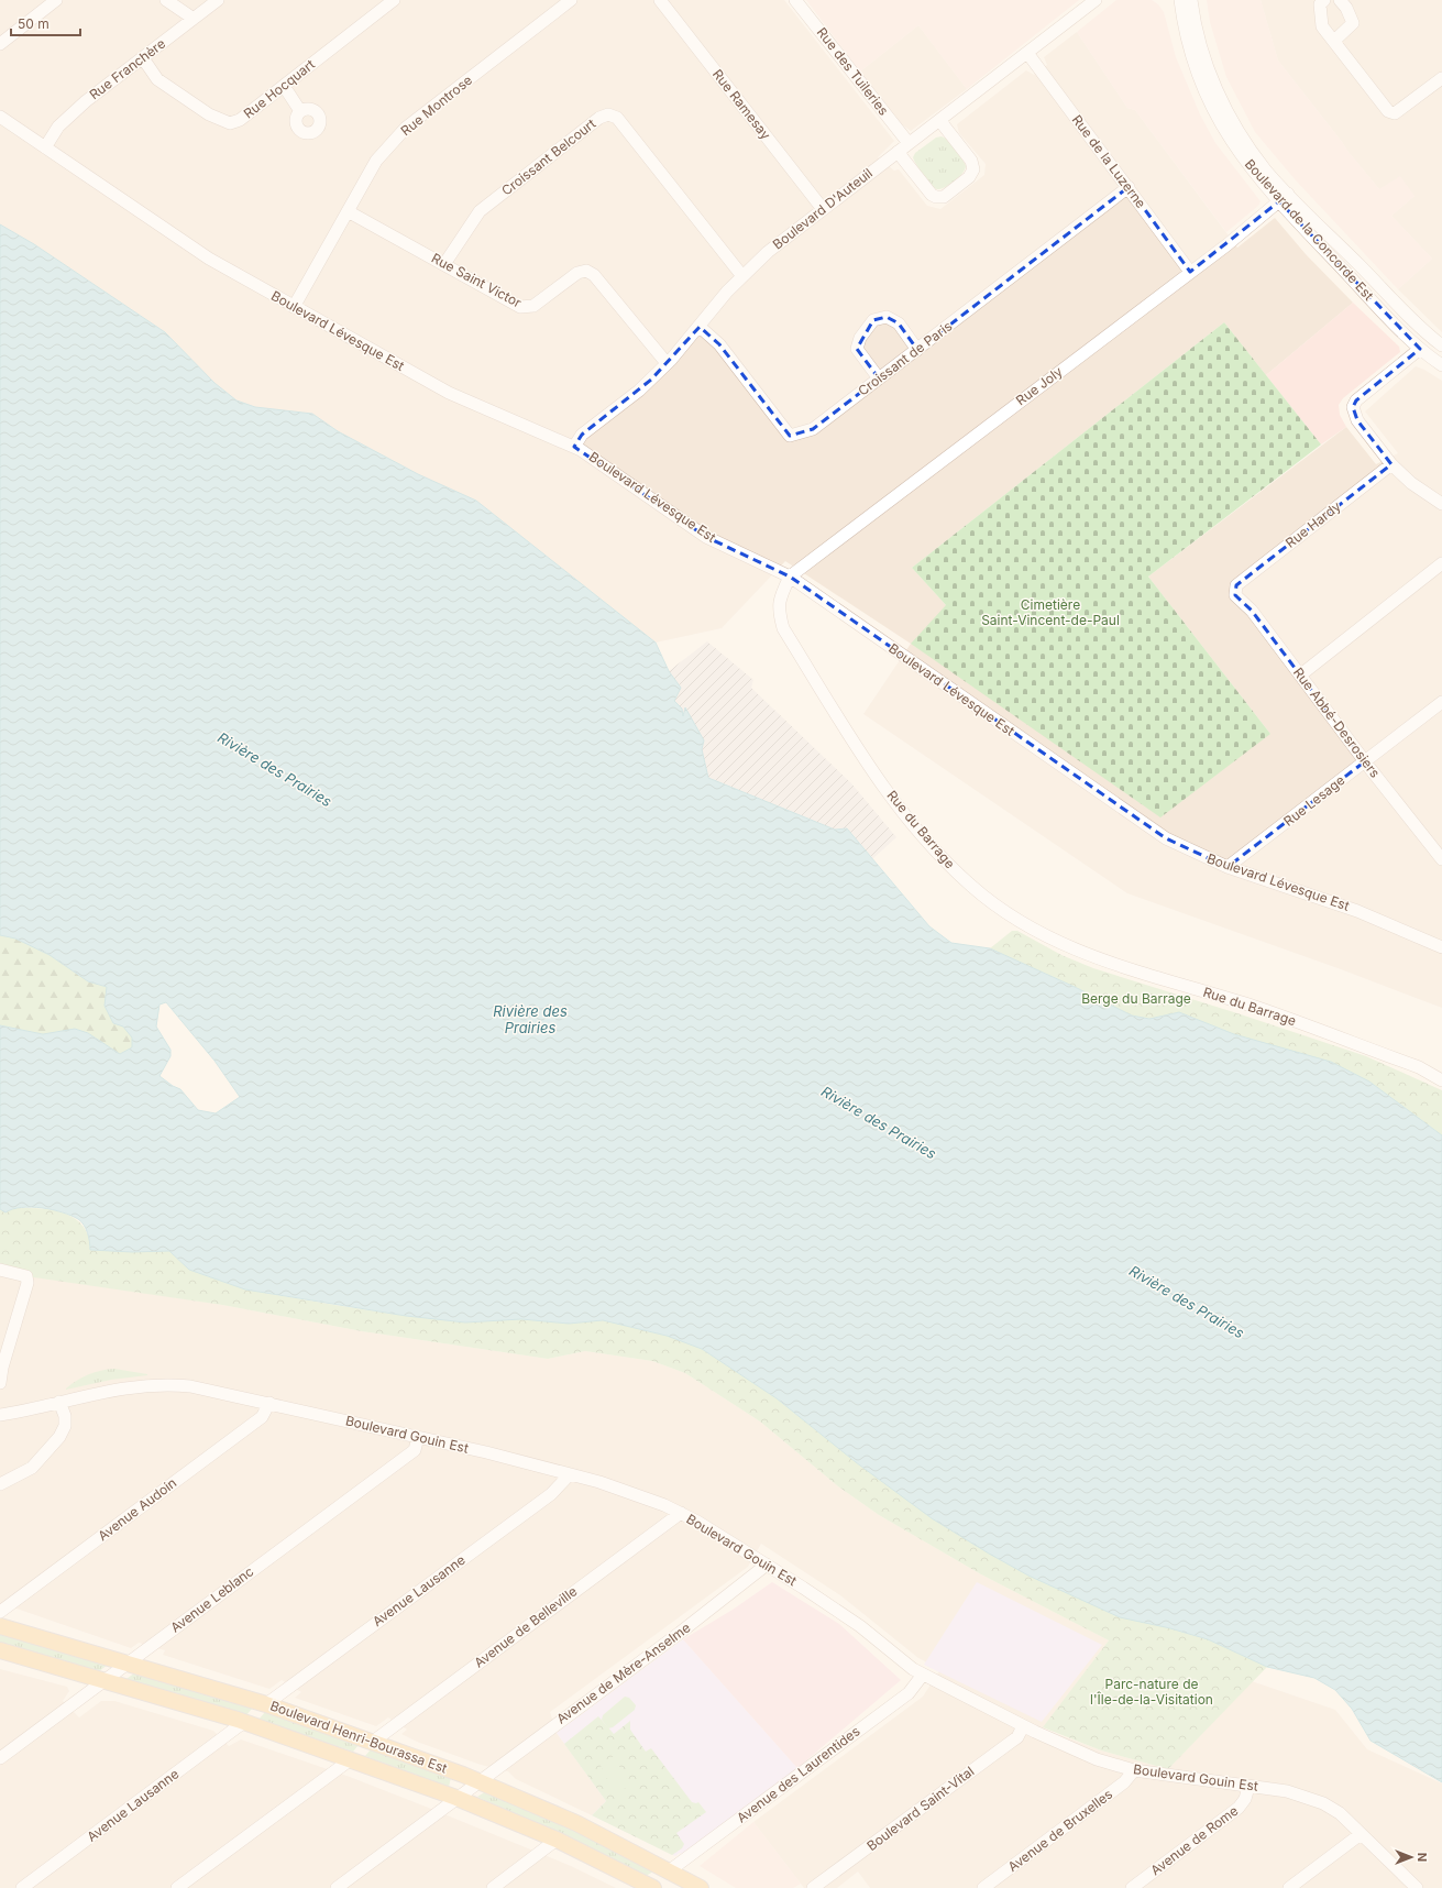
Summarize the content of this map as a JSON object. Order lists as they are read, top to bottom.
{
  "streets": {
    "main road": ["Boulevard Henri-Bourassa Est"],
    "street": [
      "Rue Franchère",
      "Rue des Tuileries",
      "Rue Hocquart",
      "Rue Ramesay",
      "Rue Montrose",
      "Croissant Belcourt",
      "Rue de la Luzerne",
      "Boulevard D'Auteuil",
      "Boulevard de la Concorde Est",
      "Rue Saint Victor",
      "Boulevard Lévesque Est",
      "Croissant de Paris",
      "Rue Joly",
      "Rue Hardy",
      "Rue Abbé-Desrosiers",
      "Rue Lesage",
      "Rue du Barrage",
      "Boulevard Gouin Est",
      "Avenue Audoin",
      "Avenue Lausanne",
      "Avenue Leblanc",
      "Avenue de Belleville",
      "Avenue de Mère-Anselme",
      "Avenue des Laurentides",
      "Boulevard Saint-Vital",
      "Avenue de Bruxelles",
      "Avenue de Rome"
    ]
  },
  "crossings": [
    ["Rue Franchère", "Rue Hocquart"],
    ["Rue Franchère", "Boulevard Lévesque Est"],
    ["Rue des Tuileries", "Boulevard D'Auteuil"],
    ["Rue Ramesay", "Boulevard D'Auteuil"],
    ["Rue Montrose", "Rue Saint Victor"],
    ["Rue Montrose", "Boulevard Lévesque Est"],
    ["Croissant Belcourt", "Boulevard D'Auteuil"],
    ["Croissant Belcourt", "Rue Saint Victor"],
    ["Rue de la Luzerne", "Boulevard D'Auteuil"],
    ["Rue de la Luzerne", "Croissant de Paris"],
    ["Rue de la Luzerne", "Rue Joly"],
    ["Boulevard D'Auteuil", "Rue Saint Victor"],
    ["Boulevard D'Auteuil", "Boulevard Lévesque Est"],
    ["Boulevard D'Auteuil", "Croissant de Paris"],
    ["Boulevard de la Concorde Est", "Rue Joly"],
    ["Boulevard Lévesque Est", "Rue Joly"],
    ["Boulevard Lévesque Est", "Rue Lesage"],
    ["Boulevard Lévesque Est", "Rue du Barrage"],
    ["Rue Joly", "Rue du Barrage"],
    ["Rue Hardy", "Rue Abbé-Desrosiers"],
    ["Rue Abbé-Desrosiers", "Rue Lesage"],
    ["Boulevard Gouin Est", "Avenue Audoin"],
    ["Boulevard Gouin Est", "Avenue Lausanne"],
    ["Boulevard Gouin Est", "Avenue Leblanc"],
    ["Boulevard Gouin Est", "Avenue de Belleville"],
    ["Boulevard Gouin Est", "Avenue de Mère-Anselme"],
    ["Boulevard Gouin Est", "Avenue des Laurentides"],
    ["Boulevard Gouin Est", "Boulevard Saint-Vital"],
    ["Boulevard Gouin Est", "Avenue de Bruxelles"],
    ["Boulevard Gouin Est", "Avenue de Rome"],
    ["Avenue Lausanne", "Boulevard Henri-Bourassa Est"],
    ["Avenue Leblanc", "Boulevard Henri-Bourassa Est"],
    ["Avenue de Belleville", "Boulevard Henri-Bourassa Est"],
    ["Avenue de Mère-Anselme", "Boulevard Henri-Bourassa Est"],
    ["Boulevard Henri-Bourassa Est", "Avenue des Laurentides"]
  ],
  "water": ["Rivière des Prairies"],
  "parks": ["Cimetière Saint-Vincent-de-Paul", "Berge du Barrage", "Parc-nature de l'Île-de-la-Visitation"],
  "scale_bar": "50 m",
  "north": "right"
}
